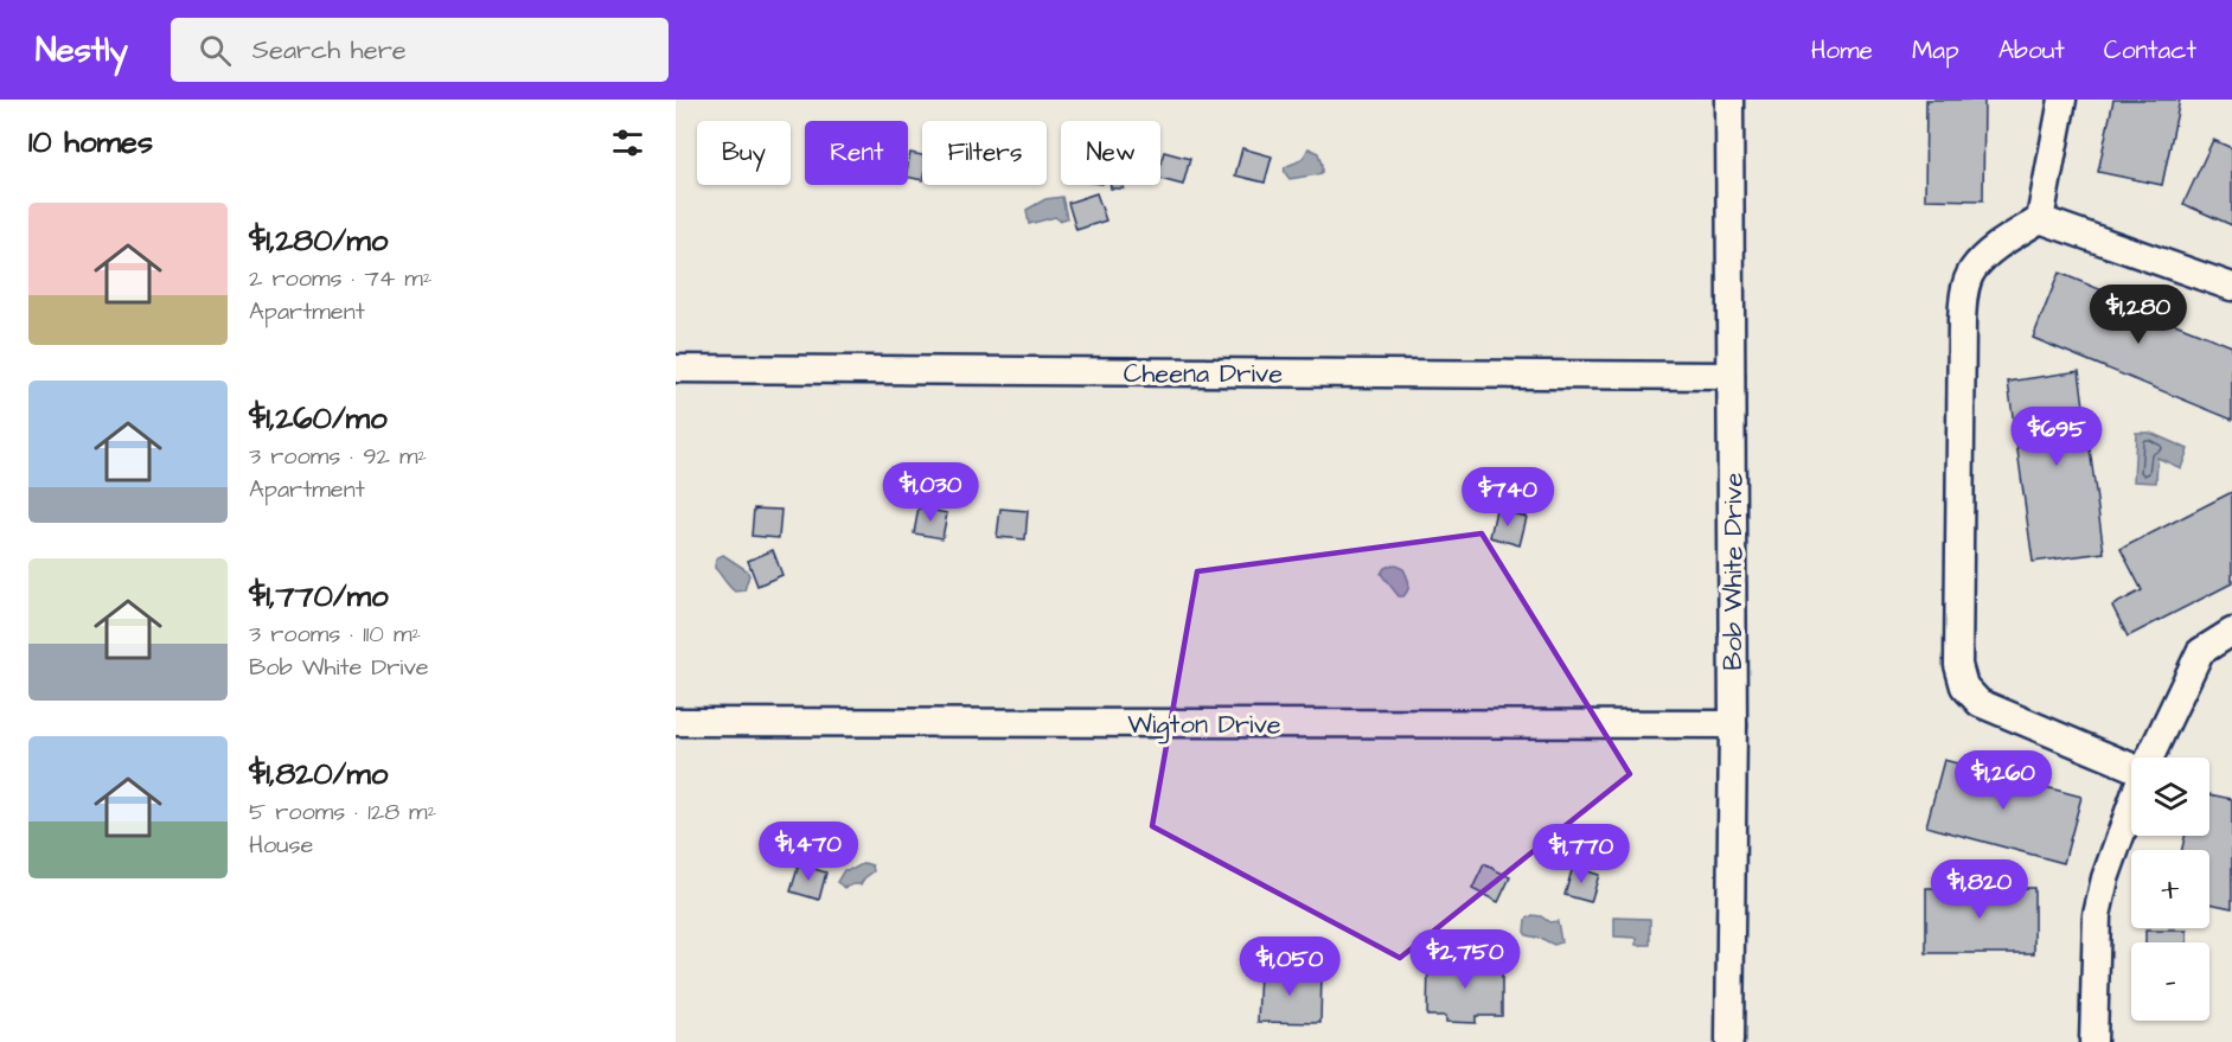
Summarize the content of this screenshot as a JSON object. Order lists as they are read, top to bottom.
{
  "streets": {
    "street": ["Cheena Drive", "Bob White Drive", "Wigton Drive"]
  },
  "crossings": [
    ["Cheena Drive", "Bob White Drive"],
    ["Bob White Drive", "Wigton Drive"]
  ],
  "page": {
    "header": "Nestly",
    "search": "Search here",
    "nav": [
      "Home",
      "Map",
      "About",
      "Contact"
    ],
    "heading": "10 homes",
    "chip": [
      "Buy",
      "Rent",
      "Filters",
      "New"
    ],
    "list": [
      {
        "name": "$1,280/mo",
        "note": "2 rooms · 74 m² · Apartment"
      },
      {
        "name": "$1,260/mo",
        "note": "3 rooms · 92 m² · Apartment"
      },
      {
        "name": "$1,770/mo",
        "note": "3 rooms · 110 m² · Bob White Drive"
      },
      {
        "name": "$1,820/mo",
        "note": "5 rooms · 128 m² · House"
      }
    ],
    "price": [
      "$1,280",
      "$695",
      "$1,030",
      "$740",
      "$1,260",
      "$1,470",
      "$1,770",
      "$1,820",
      "$2,750",
      "$1,050"
    ],
    "map_buttons": ["+", "−"]
  }
}
